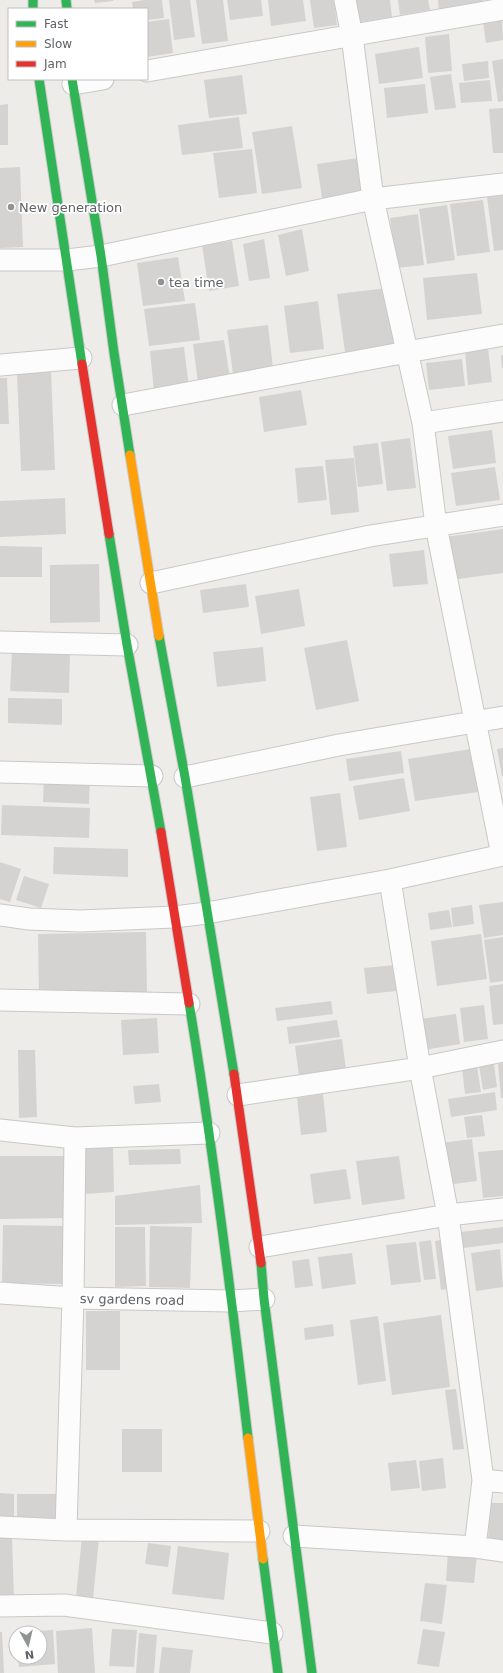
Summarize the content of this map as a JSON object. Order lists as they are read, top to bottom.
{
  "streets": {
    "street": ["sv gardens road"]
  },
  "places": ["New generation", "tea time"],
  "legend": ["Fast", "Slow", "Jam"],
  "north": "bottom"
}
